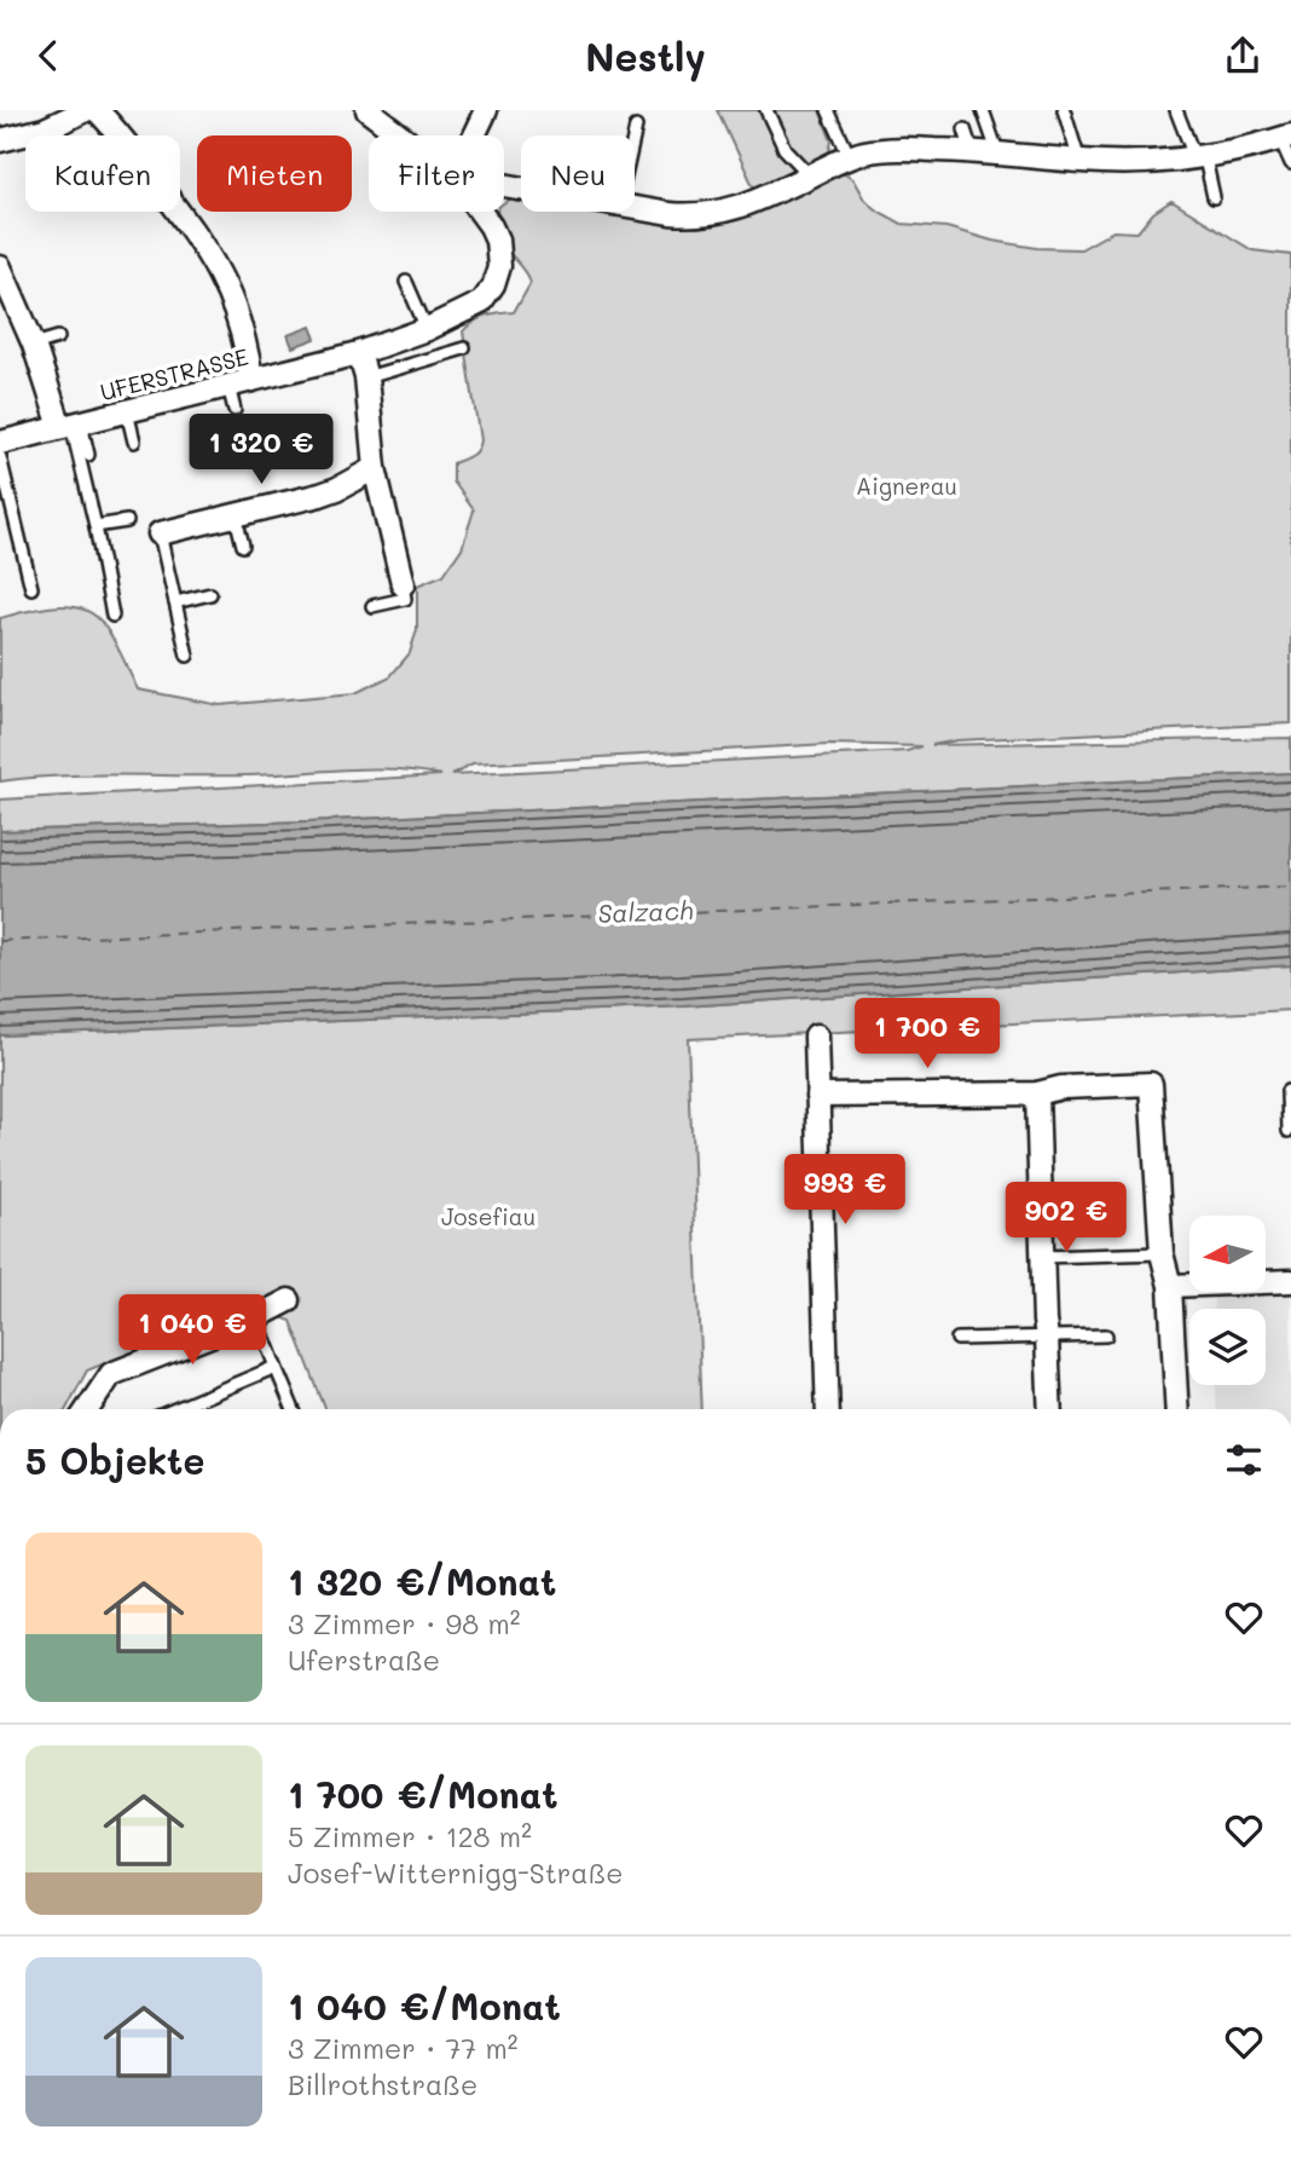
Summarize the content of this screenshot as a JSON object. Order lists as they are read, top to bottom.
{
  "streets": {
    "street": ["UFERSTRASSE"]
  },
  "water": ["Salzach"],
  "parks": ["Aignerau", "Josefiau"],
  "north": "left",
  "page": {
    "header": "Nestly",
    "chip": [
      "Kaufen",
      "Mieten",
      "Filter",
      "Neu"
    ],
    "price": [
      "1 320 €",
      "1 700 €",
      "993 €",
      "902 €",
      "1 040 €"
    ],
    "heading": "5 Objekte",
    "list": [
      {
        "name": "1 320 €/Monat",
        "note": "3 Zimmer · 98 m² · Uferstraße"
      },
      {
        "name": "1 700 €/Monat",
        "note": "5 Zimmer · 128 m² · Josef-Witternigg-Straße"
      },
      {
        "name": "1 040 €/Monat",
        "note": "3 Zimmer · 77 m² · Billrothstraße"
      }
    ]
  }
}
